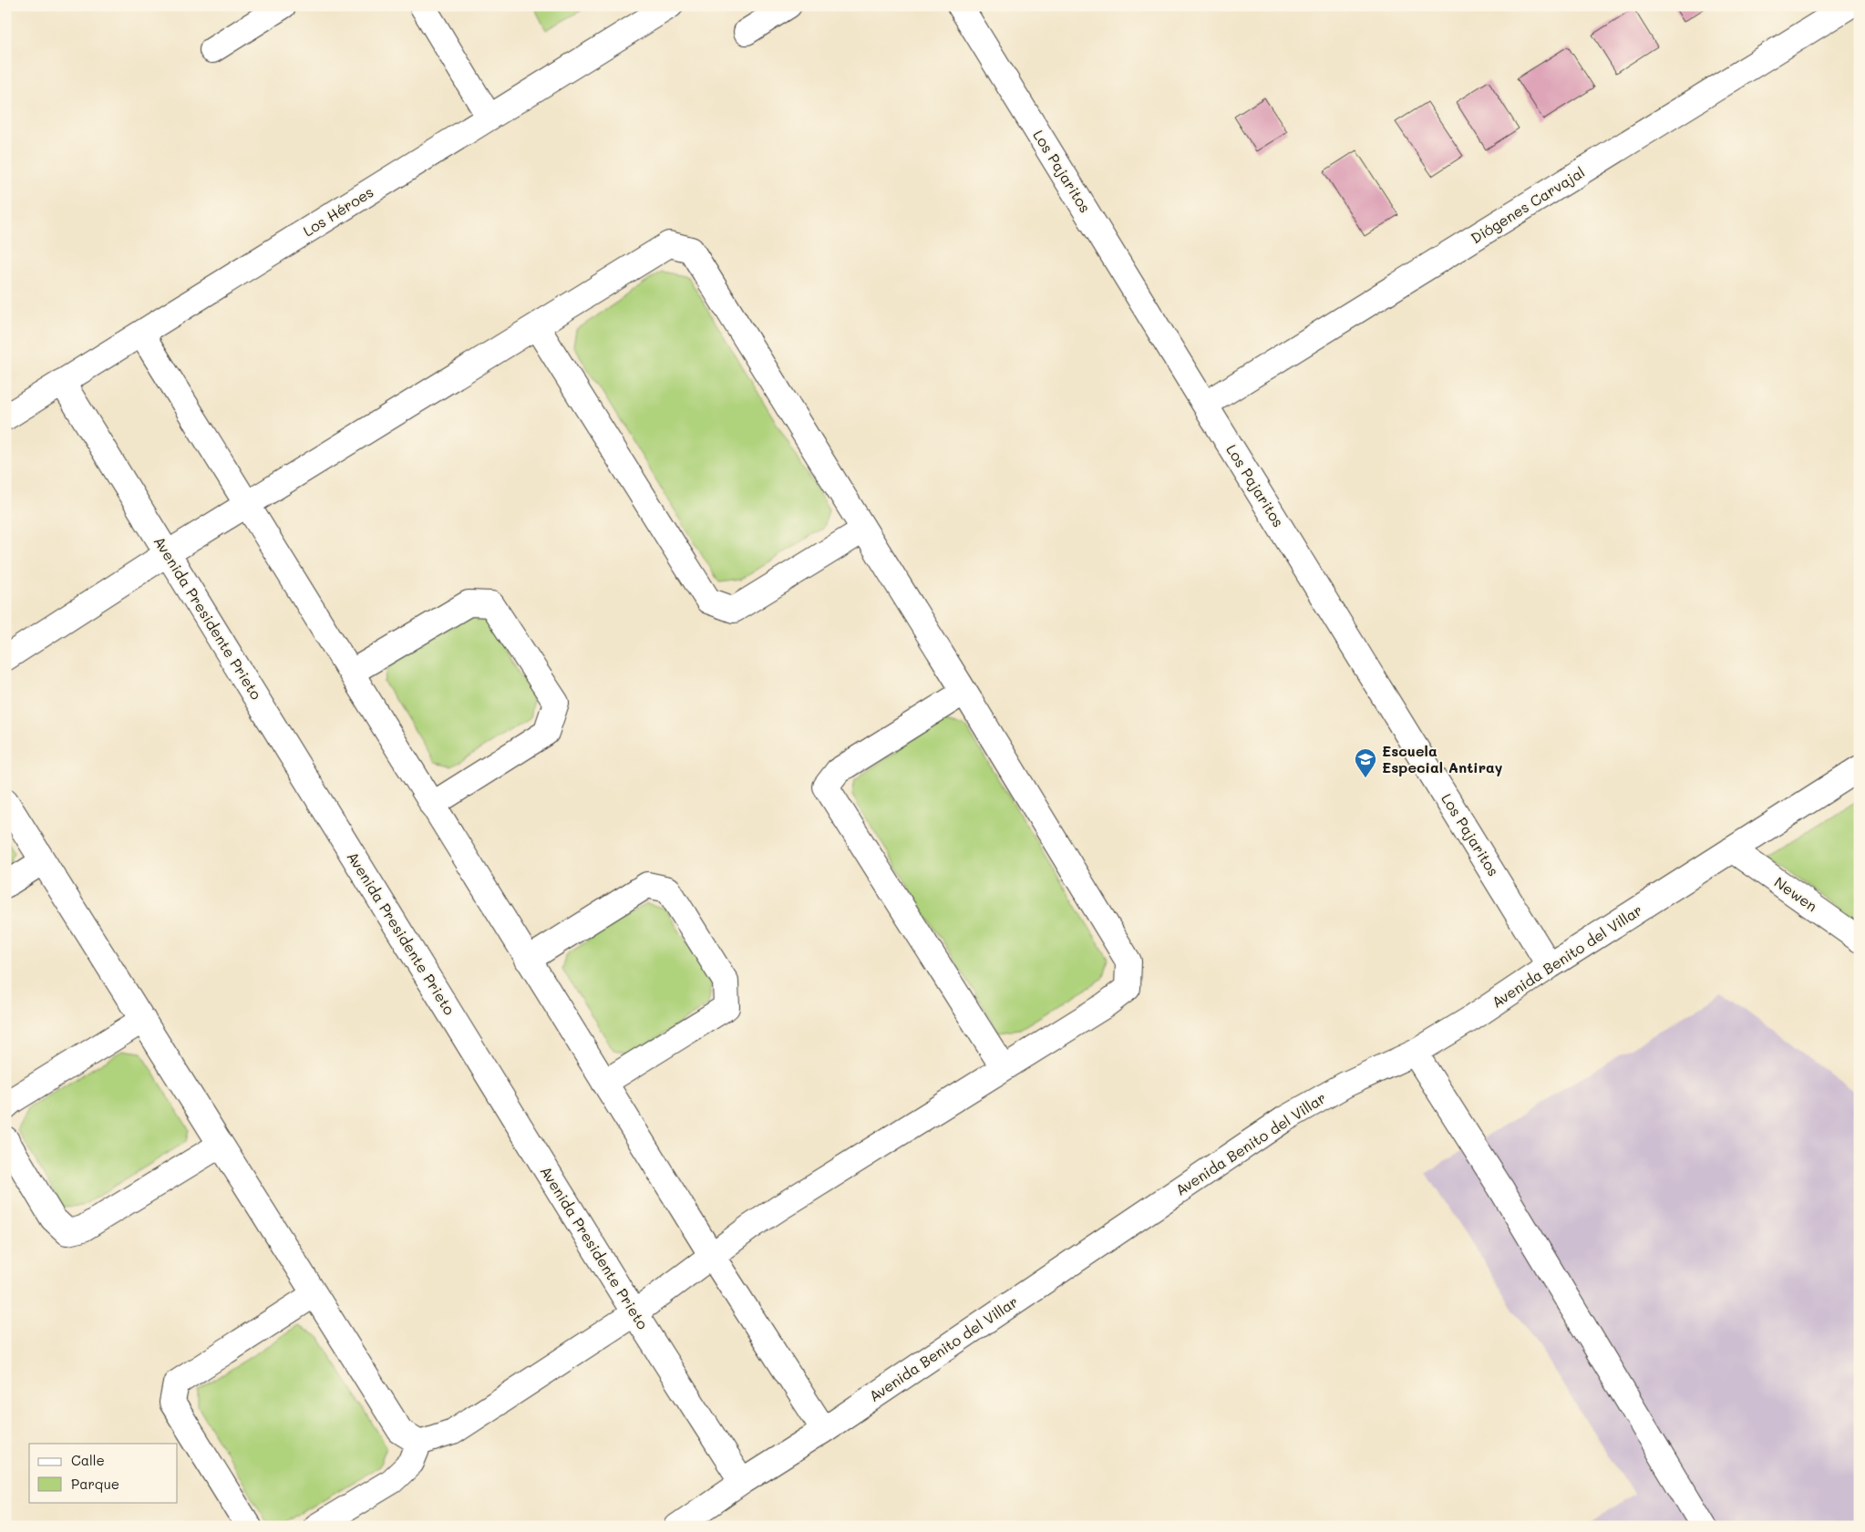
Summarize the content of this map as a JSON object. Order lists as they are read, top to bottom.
{
  "streets": {
    "street": [
      "Los Pajaritos",
      "Diógenes Carvajal",
      "Los Héroes",
      "Avenida Presidente Prieto",
      "Newen",
      "Avenida Benito del Villar"
    ]
  },
  "crossings": [
    ["Los Pajaritos", "Diógenes Carvajal"],
    ["Los Pajaritos", "Avenida Benito del Villar"],
    ["Los Héroes", "Avenida Presidente Prieto"],
    ["Avenida Presidente Prieto", "Avenida Benito del Villar"],
    ["Newen", "Avenida Benito del Villar"]
  ],
  "places": {
    "school or university": ["Escuela Especial Antiray"]
  },
  "legend": ["Calle", "Parque"]
}
